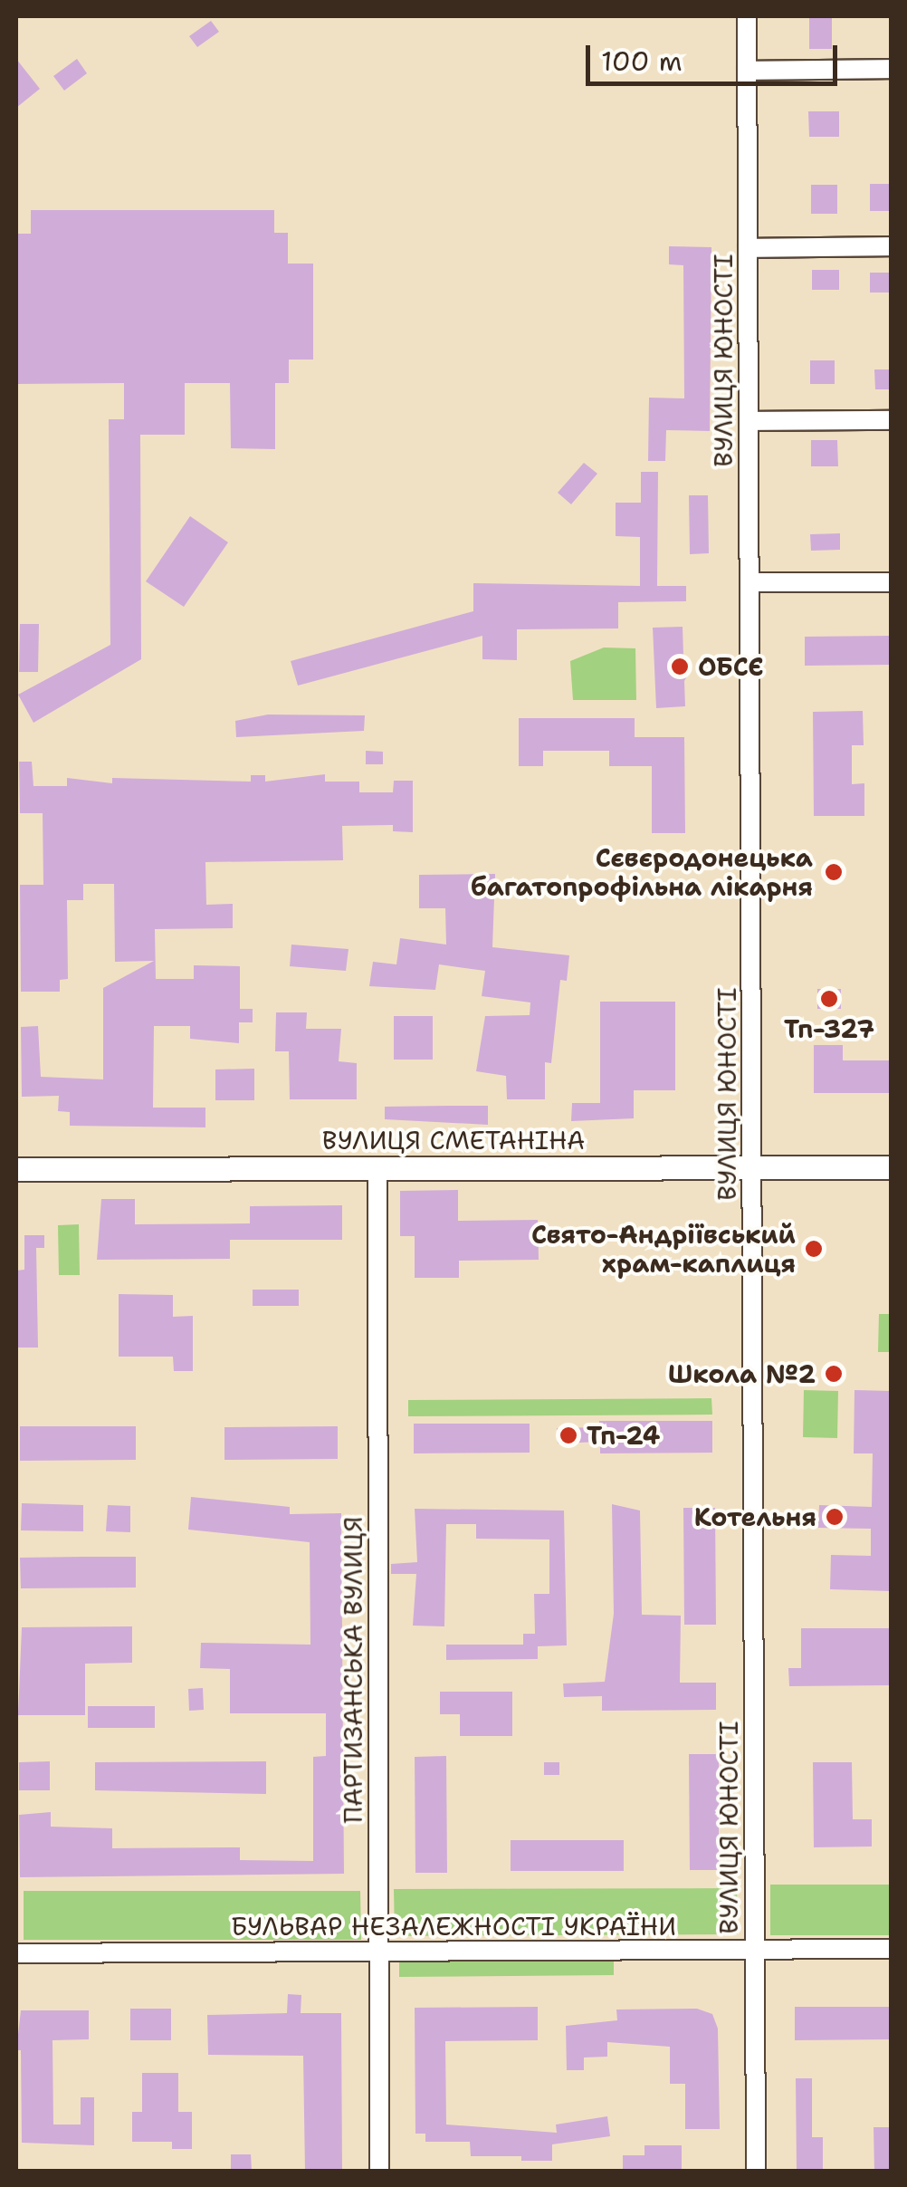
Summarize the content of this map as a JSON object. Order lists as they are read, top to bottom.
{
  "streets": {
    "street": [
      "ВУЛИЦЯ ЮНОСТІ",
      "ВУЛИЦЯ СМЕТАНІНА",
      "ПАРТИЗАНСЬКА ВУЛИЦЯ",
      "БУЛЬВАР НЕЗАЛЕЖНОСТІ УКРАЇНИ"
    ]
  },
  "crossings": [
    ["ВУЛИЦЯ ЮНОСТІ", "ВУЛИЦЯ СМЕТАНІНА"],
    ["ВУЛИЦЯ ЮНОСТІ", "БУЛЬВАР НЕЗАЛЕЖНОСТІ УКРАЇНИ"],
    ["ВУЛИЦЯ СМЕТАНІНА", "ПАРТИЗАНСЬКА ВУЛИЦЯ"],
    ["ПАРТИЗАНСЬКА ВУЛИЦЯ", "БУЛЬВАР НЕЗАЛЕЖНОСТІ УКРАЇНИ"]
  ],
  "places": [
    "ОБСЄ",
    "Сєвєродонецька багатопрофільна лікарня",
    "Тп-327",
    "Свято-Андріївський храм-каплиця",
    "Школа №2",
    "Тп-24",
    "Котельня"
  ],
  "scale_bar": "100 m"
}
